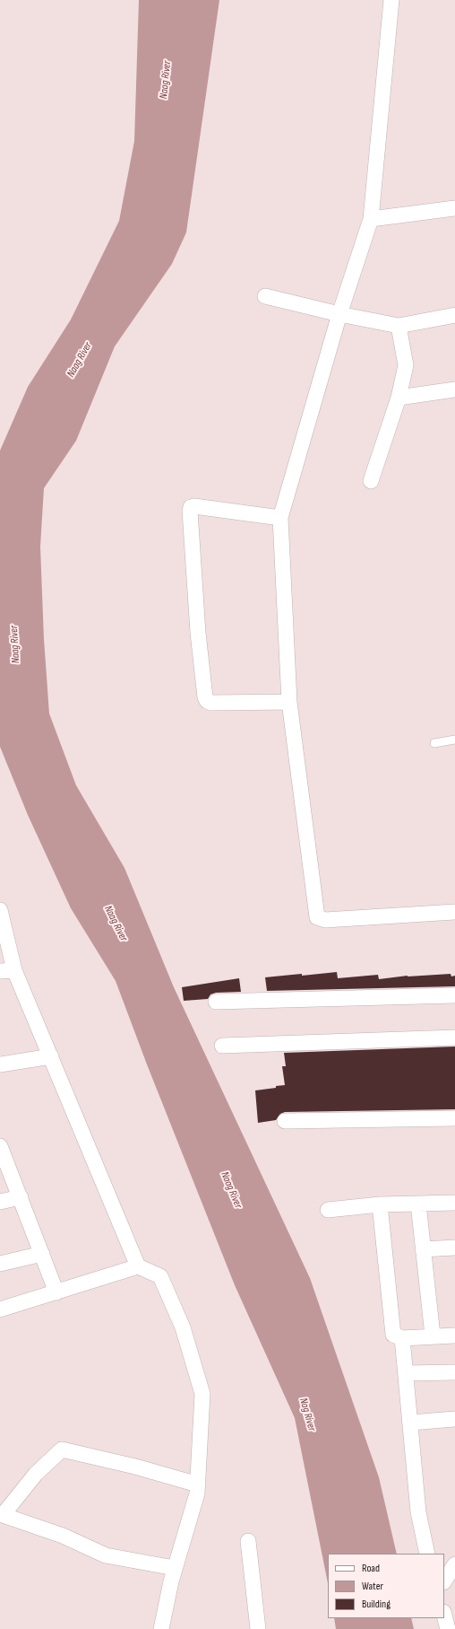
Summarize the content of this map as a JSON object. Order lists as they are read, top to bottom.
{
  "water": ["Naag River", "Nag River"],
  "legend": ["Road", "Water", "Building"]
}
